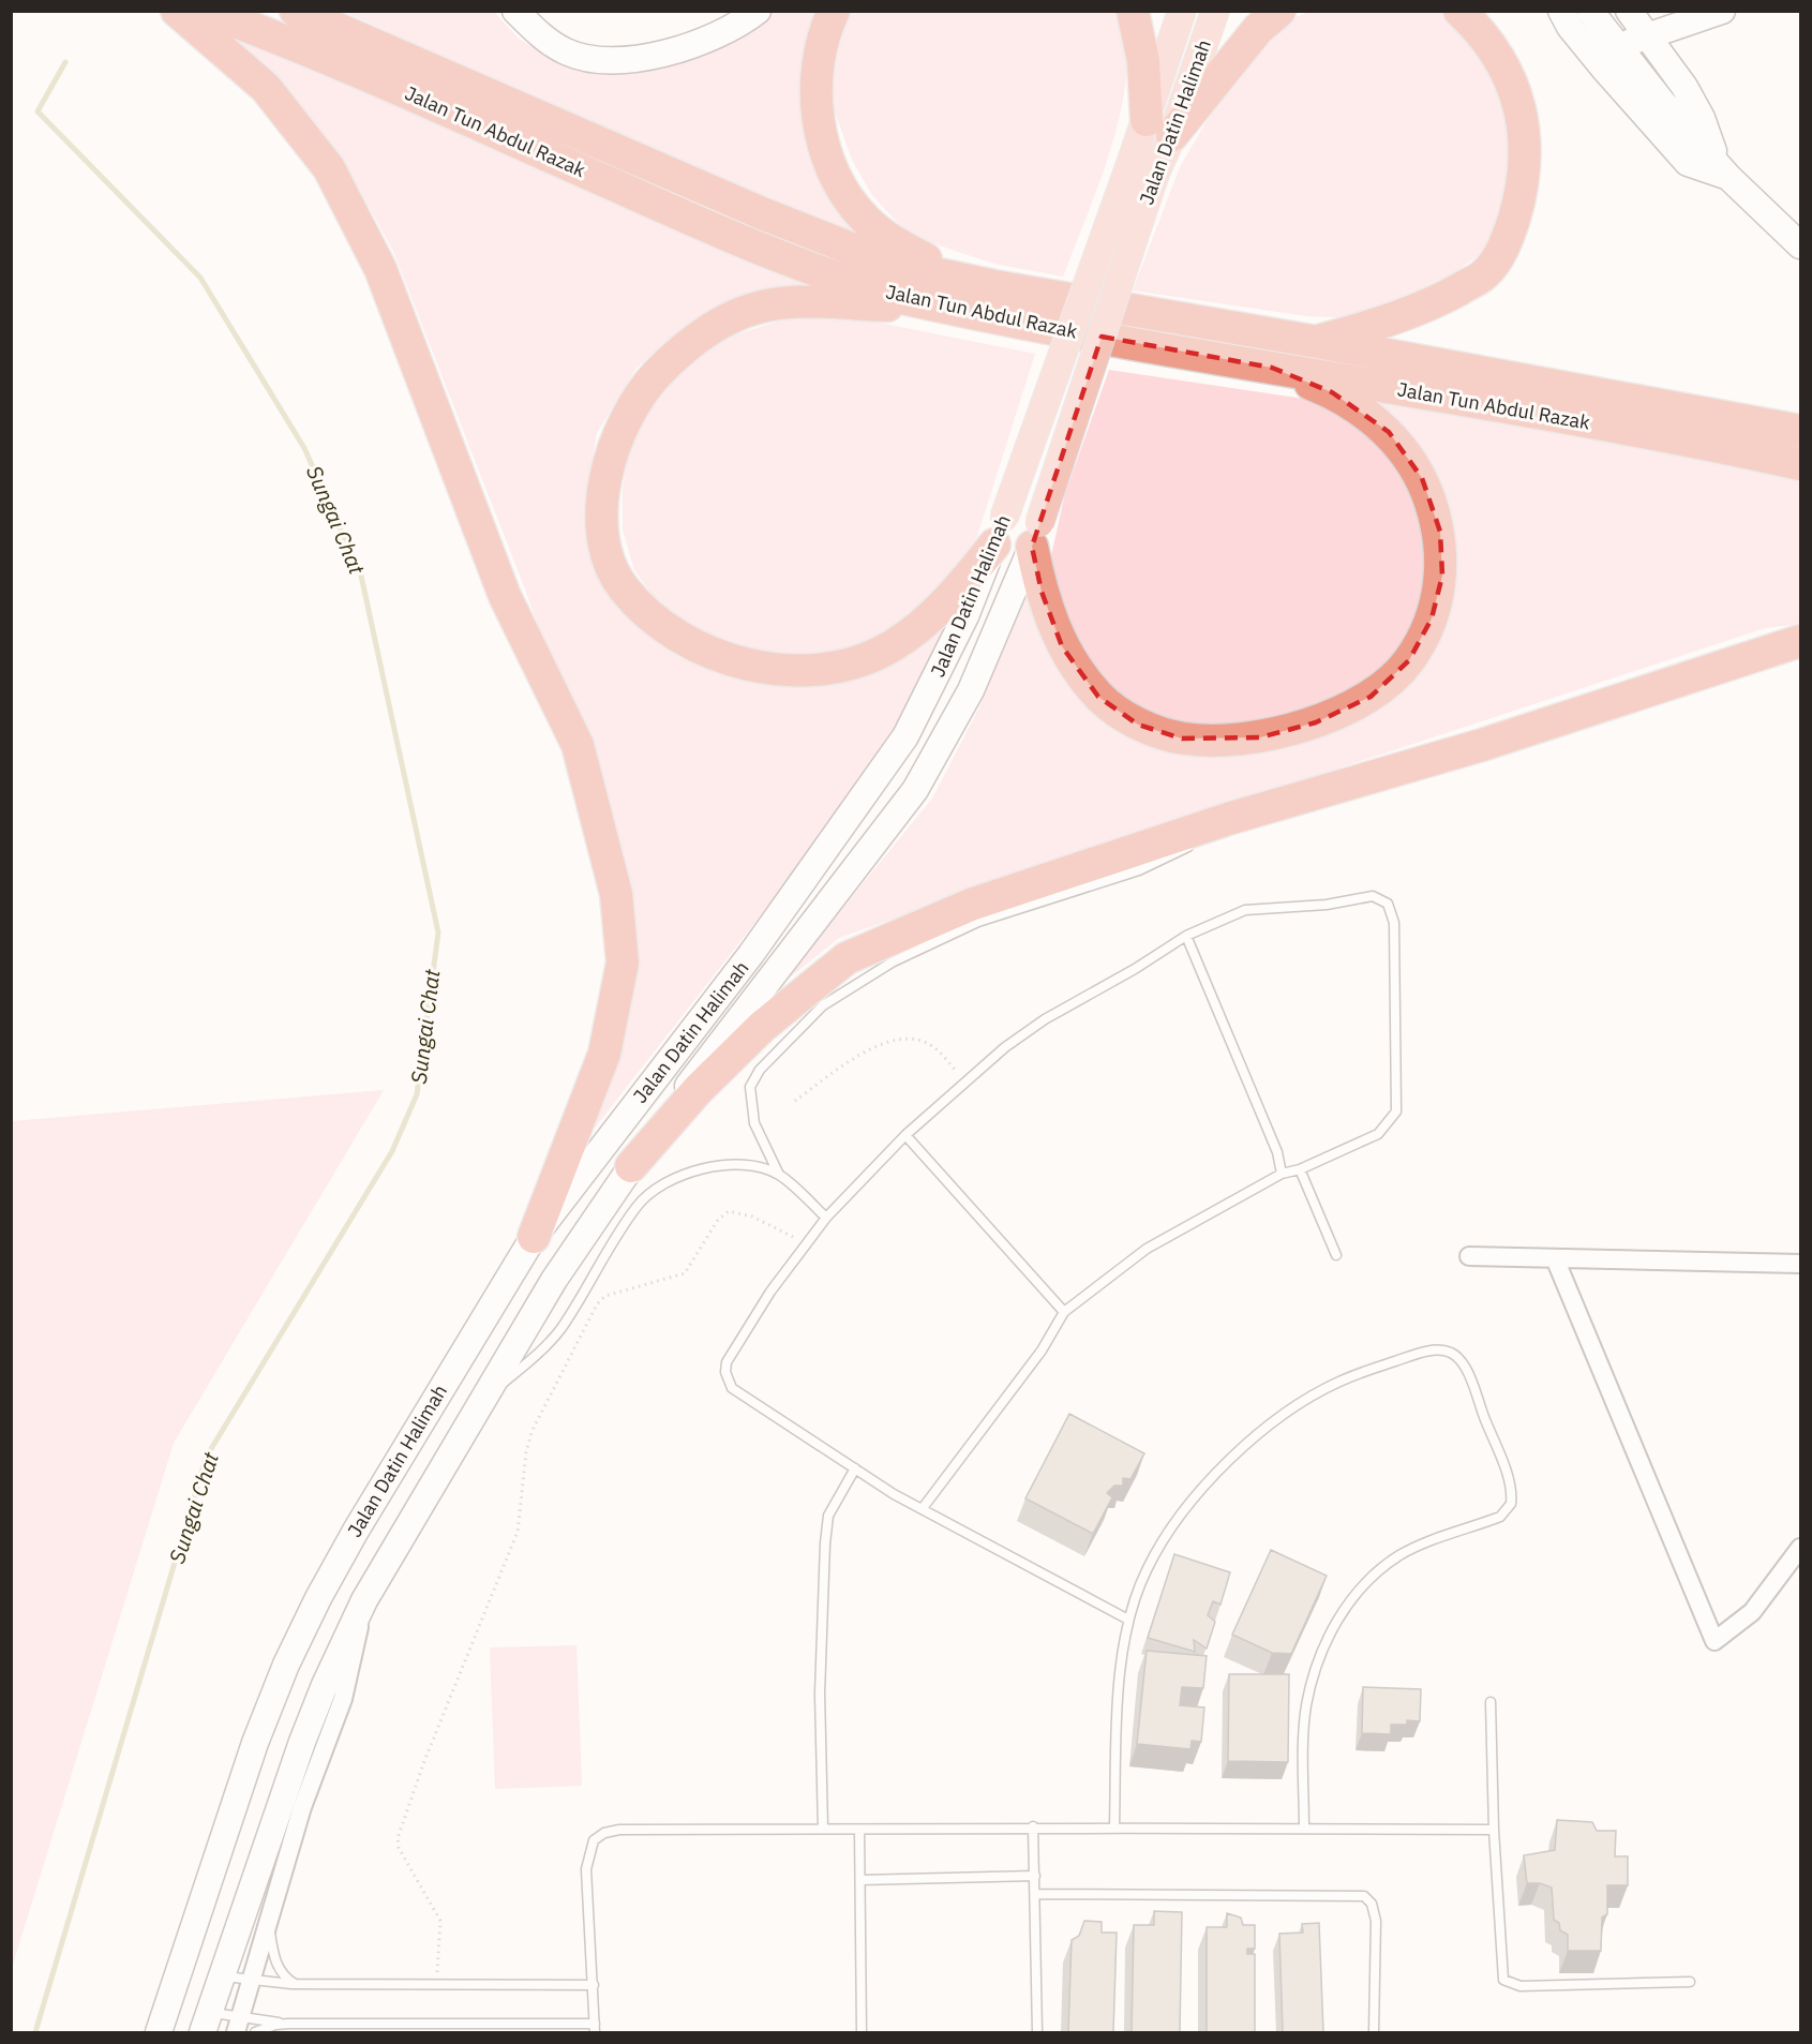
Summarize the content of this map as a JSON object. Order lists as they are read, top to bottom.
{
  "streets": {
    "highway": ["Jalan Tun Abdul Razak"],
    "main road": ["Jalan Datin Halimah"]
  },
  "water": ["Sungai Chat"]
}
